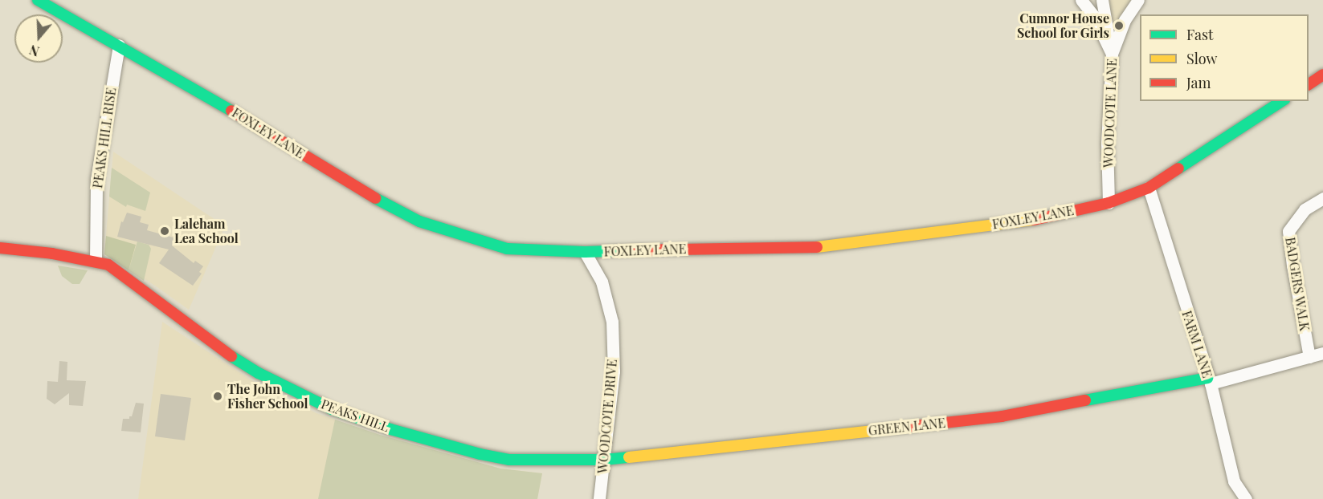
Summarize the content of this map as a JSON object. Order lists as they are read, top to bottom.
{
  "streets": {
    "main road": ["FOXLEY LANE", "PEAKS HILL", "GREEN LANE"],
    "street": [
      "WOODCOTE LANE",
      "PEAKS HILL RISE",
      "BADGERS WALK",
      "FARM LANE",
      "WOODCOTE DRIVE"
    ]
  },
  "crossings": [
    ["WOODCOTE LANE", "FOXLEY LANE"],
    ["FOXLEY LANE", "PEAKS HILL RISE"],
    ["FOXLEY LANE", "FARM LANE"],
    ["FOXLEY LANE", "WOODCOTE DRIVE"],
    ["PEAKS HILL RISE", "PEAKS HILL"],
    ["BADGERS WALK", "GREEN LANE"],
    ["FARM LANE", "GREEN LANE"],
    ["PEAKS HILL", "WOODCOTE DRIVE"],
    ["PEAKS HILL", "GREEN LANE"],
    ["WOODCOTE DRIVE", "GREEN LANE"]
  ],
  "places": ["Cumnor House School for Girls", "Laleham Lea School", "The John Fisher School"],
  "legend": ["Fast", "Slow", "Jam"],
  "north": "bottom"
}
